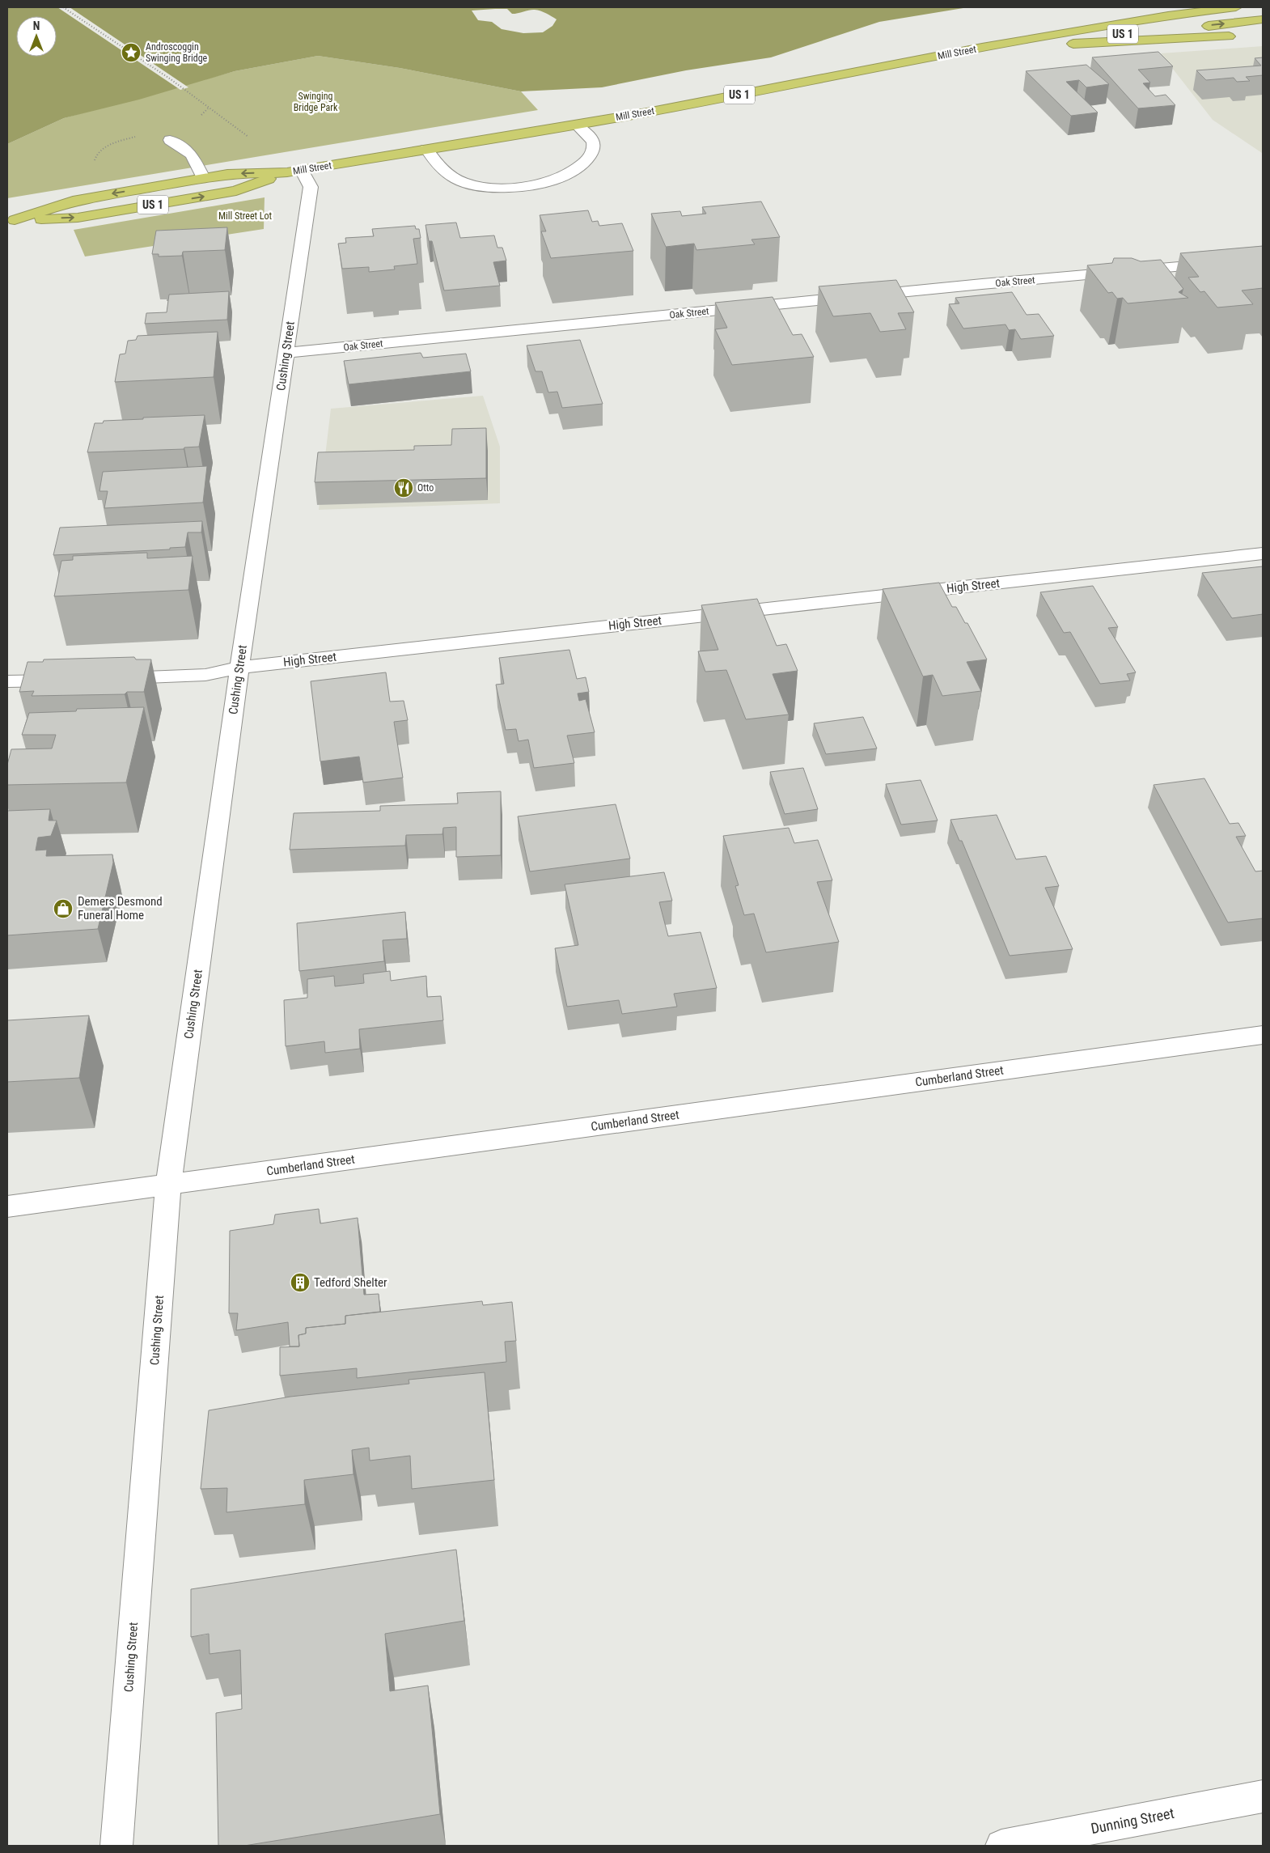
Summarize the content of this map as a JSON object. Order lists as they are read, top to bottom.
{
  "streets": {
    "highway": ["US 1", "Mill Street"],
    "street": [
      "Oak Street",
      "Cushing Street",
      "High Street",
      "Cumberland Street",
      "Dunning Street"
    ]
  },
  "crossings": [
    ["US 1", "Mill Street"],
    ["Mill Street", "Cushing Street"],
    ["Oak Street", "Cushing Street"],
    ["Cushing Street", "High Street"],
    ["Cushing Street", "Cumberland Street"]
  ],
  "parks": ["Swinging Bridge Park", "Mill Street Lot"],
  "places": {
    "place": ["Androscoggin Swinging Bridge"],
    "restaurant": ["Otto"],
    "shop": ["Demers Desmond Funeral Home"],
    "building": ["Tedford Shelter"]
  },
  "north": "top"
}
